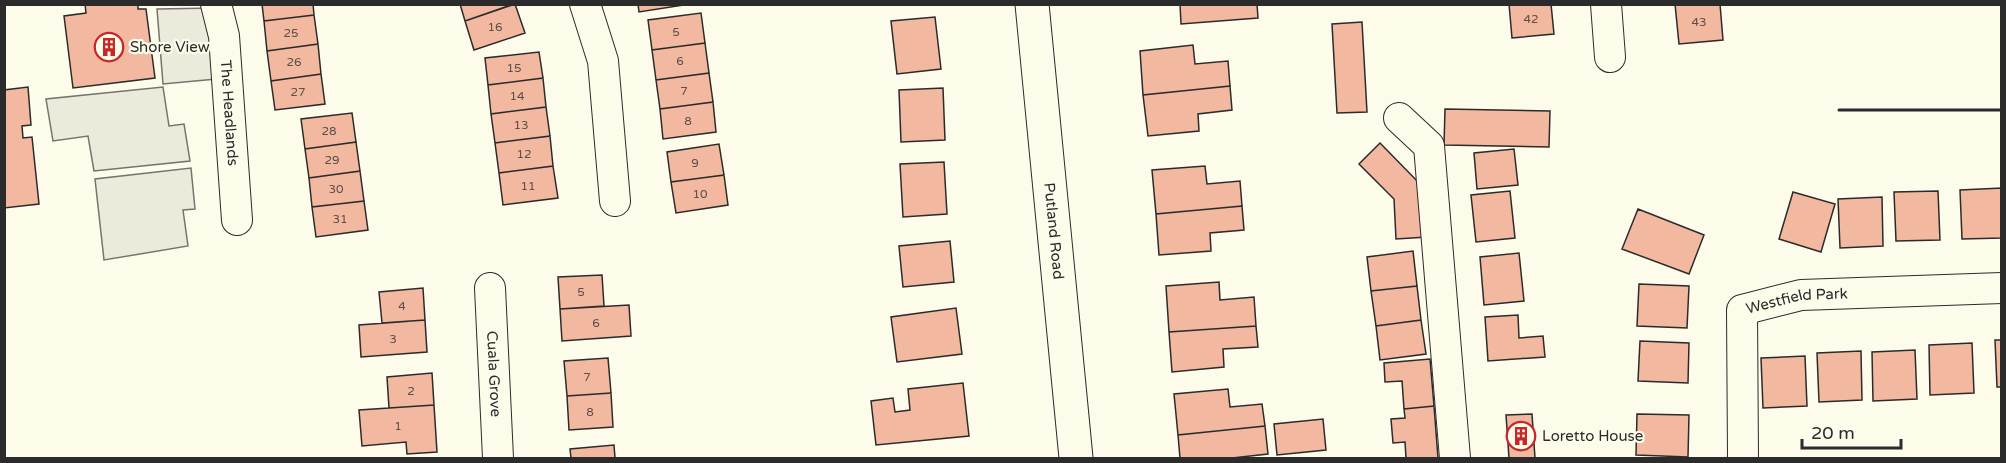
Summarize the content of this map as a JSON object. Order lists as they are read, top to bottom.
{
  "streets": {
    "main road": ["Putland Road"],
    "street": ["The Headlands", "Westfield Park", "Cuala Grove"]
  },
  "places": {
    "building": ["Shore View", "Loretto House"]
  },
  "house_numbers": [
    "42",
    "43",
    "16",
    "5",
    "25",
    "6",
    "26",
    "15",
    "7",
    "27",
    "14",
    "8",
    "13",
    "28",
    "12",
    "29",
    "9",
    "11",
    "30",
    "10",
    "31",
    "5",
    "4",
    "6",
    "3",
    "7",
    "2",
    "8",
    "1"
  ],
  "scale_bar": "20 m"
}
